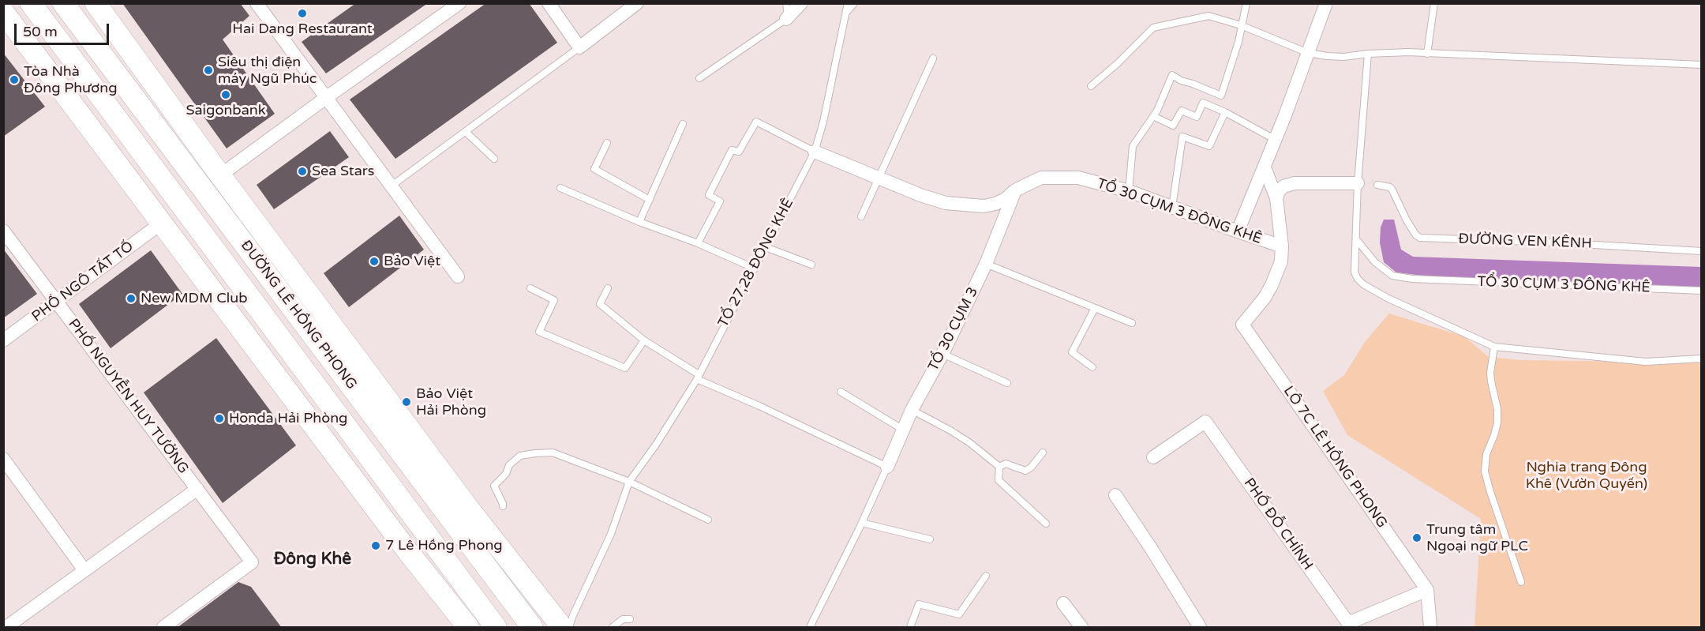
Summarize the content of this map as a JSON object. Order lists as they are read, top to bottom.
{
  "streets": {
    "main road": ["ĐƯỜNG LÊ HỒNG PHONG"],
    "street": [
      "TỔ 30 CỤM 3 ĐÔNG KHÊ",
      "PHỐ NGÔ TẤT TỐ",
      "TỔ 30 CỤM 3",
      "PHỐ NGUYỄN HUY TƯỞNG",
      "LÔ 7C LÊ HỒNG PHONG",
      "PHỐ ĐỖ CHÍNH"
    ],
    "lane": ["ĐƯỜNG VEN KÊNH", "TỔ 27,28 ĐÔNG KHÊ"]
  },
  "crossings": [
    ["TỔ 30 CỤM 3 ĐÔNG KHÊ", "TỔ 27,28 ĐÔNG KHÊ"],
    ["TỔ 30 CỤM 3 ĐÔNG KHÊ", "TỔ 30 CỤM 3"],
    ["TỔ 30 CỤM 3 ĐÔNG KHÊ", "LÔ 7C LÊ HỒNG PHONG"],
    ["PHỐ NGÔ TẤT TỐ", "PHỐ NGUYỄN HUY TƯỞNG"]
  ],
  "districts": ["Đông Khê"],
  "parks": ["Nghia trang Đông Khê (Vườn Quyến)"],
  "places": [
    "Hai Dang Restaurant",
    "Siêu thị điện máy Ngũ Phúc",
    "Tòa Nhà Đông Phương",
    "Saigonbank",
    "Sea Stars",
    "Bảo Việt",
    "New MDM Club",
    "Bảo Việt Hải Phòng",
    "Honda Hải Phòng",
    "Trung tâm Ngoại ngữ PLC",
    "7 Lê Hồng Phong"
  ],
  "scale_bar": "50 m"
}
